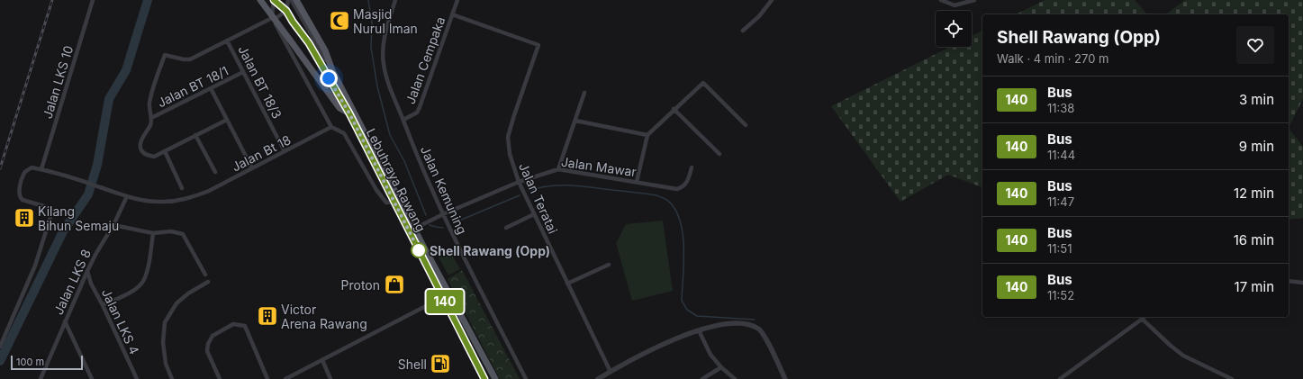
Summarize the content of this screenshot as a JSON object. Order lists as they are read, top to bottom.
{
  "streets": {
    "main road": ["Lebuhraya Rawang"],
    "street": [
      "Jalan Cempaka",
      "Jalan LKS 10",
      "Jalan BT 18/3",
      "Jalan BT 18/1",
      "Jalan Bt 18",
      "Jalan Mawar",
      "Jalan Kemuning",
      "Jalan Teratai",
      "Jalan LKS 8",
      "Jalan LKS 4"
    ]
  },
  "crossings": [
    ["Jalan Cempaka", "Jalan Kemuning"],
    ["Jalan Cempaka", "Jalan Teratai"],
    ["Jalan LKS 10", "Jalan Bt 18"],
    ["Jalan BT 18/3", "Jalan BT 18/1"],
    ["Jalan BT 18/3", "Jalan Bt 18"],
    ["Jalan Bt 18", "Jalan LKS 8"],
    ["Jalan Mawar", "Lebuhraya Rawang"],
    ["Jalan Mawar", "Jalan Kemuning"],
    ["Jalan Mawar", "Jalan Teratai"],
    ["Jalan LKS 8", "Jalan LKS 4"]
  ],
  "places": {
    "mosque": ["Masjid Nurul Iman"],
    "building": ["Kilang Bihun Semaju", "Victor Arena Rawang"],
    "other": ["Shell Rawang (Opp)"],
    "shop": ["Proton"],
    "fuel station": ["Shell"]
  },
  "lines": ["bus line 140"],
  "scale_bar": "100 m",
  "page": {
    "on_map": "140",
    "heading": ["Shell Rawang (Opp)", "Walk · 4 min · 270 m"],
    "list": [
      {
        "mark": "140",
        "name": "Bus",
        "note": "11:38",
        "value": "3 min"
      },
      {
        "mark": "140",
        "name": "Bus",
        "note": "11:44",
        "value": "9 min"
      },
      {
        "mark": "140",
        "name": "Bus",
        "note": "11:47",
        "value": "12 min"
      },
      {
        "mark": "140",
        "name": "Bus",
        "note": "11:51",
        "value": "16 min"
      },
      {
        "mark": "140",
        "name": "Bus",
        "note": "11:52",
        "value": "17 min"
      }
    ],
    "scale": "100 m"
  }
}
